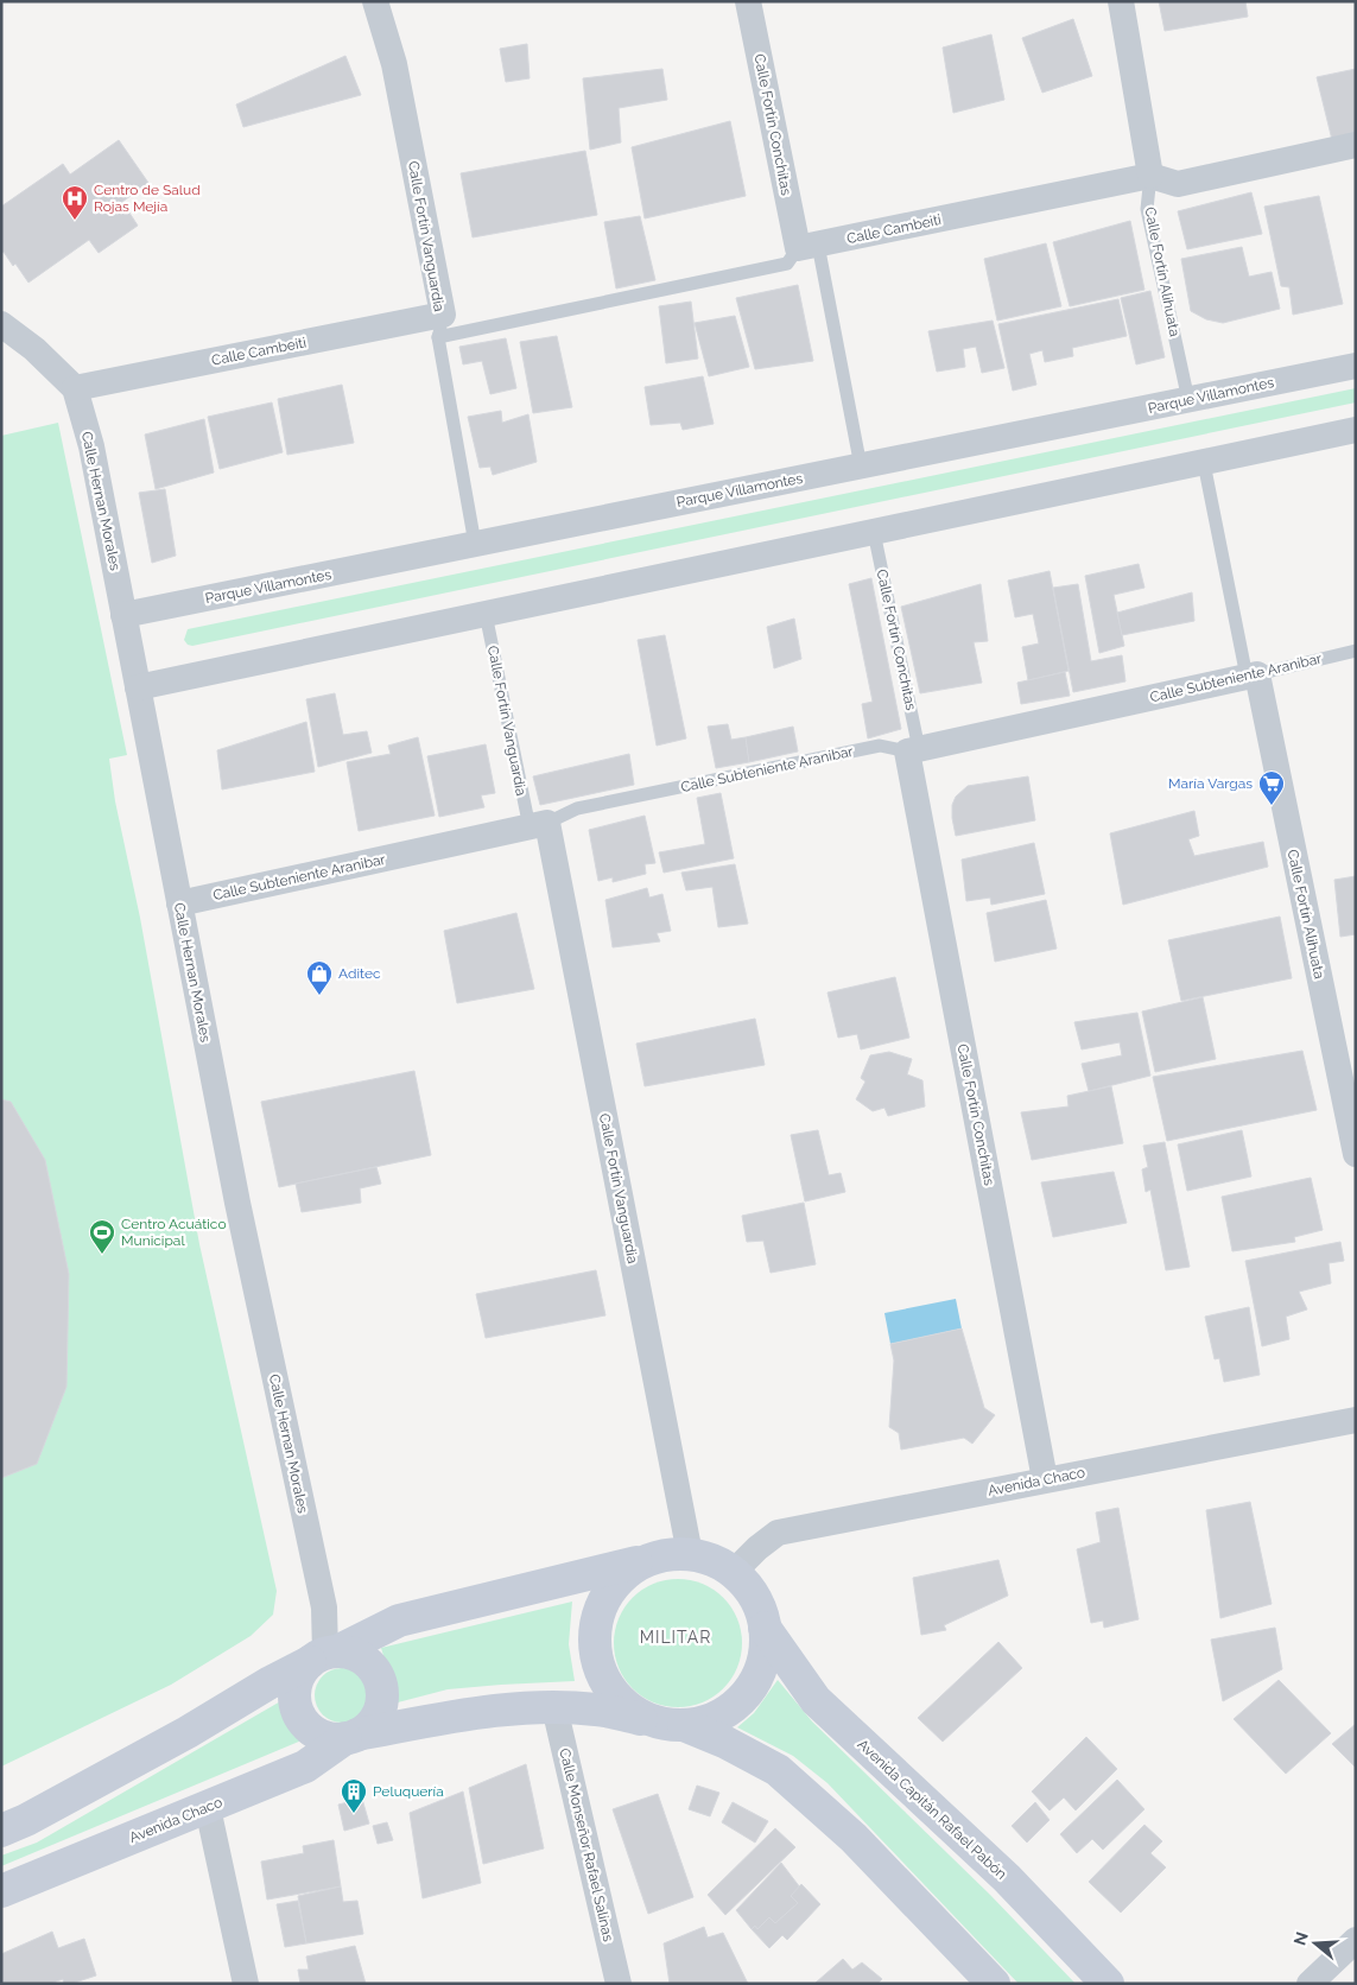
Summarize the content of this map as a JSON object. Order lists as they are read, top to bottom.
{
  "streets": {
    "main road": ["Avenida Chaco", "Avenida Capitán Rafael Pabón"],
    "street": [
      "Calle Fortín Conchitas",
      "Calle Cambeiti",
      "Calle Fortín Vanguardia",
      "Calle Fortín Alihuata",
      "Parque Villamontes",
      "Calle Hernan Morales",
      "Calle Subteniente Aranibar",
      "Calle Monseñor Rafael Salinas"
    ]
  },
  "crossings": [
    ["Calle Fortín Conchitas", "Calle Cambeiti"],
    ["Calle Fortín Conchitas", "Parque Villamontes"],
    ["Calle Fortín Conchitas", "Calle Subteniente Aranibar"],
    ["Calle Fortín Conchitas", "Avenida Chaco"],
    ["Calle Cambeiti", "Calle Fortín Vanguardia"],
    ["Calle Cambeiti", "Calle Fortín Alihuata"],
    ["Calle Cambeiti", "Calle Hernan Morales"],
    ["Calle Fortín Vanguardia", "Parque Villamontes"],
    ["Calle Fortín Vanguardia", "Calle Subteniente Aranibar"],
    ["Calle Fortín Vanguardia", "Avenida Chaco"],
    ["Calle Fortín Vanguardia", "Avenida Capitán Rafael Pabón"],
    ["Calle Fortín Alihuata", "Parque Villamontes"],
    ["Calle Fortín Alihuata", "Calle Subteniente Aranibar"],
    ["Parque Villamontes", "Calle Hernan Morales"],
    ["Calle Hernan Morales", "Calle Subteniente Aranibar"],
    ["Calle Hernan Morales", "Avenida Chaco"],
    ["Avenida Chaco", "Avenida Capitán Rafael Pabón"],
    ["Avenida Chaco", "Calle Monseñor Rafael Salinas"]
  ],
  "districts": ["MILITAR"],
  "places": {
    "hospital": ["Centro de Salud Rojas Mejía"],
    "supermarket": ["María Vargas"],
    "shop": ["Aditec"],
    "sports": ["Centro Acuático Municipal"],
    "building": ["Peluquería"]
  },
  "north": "left"
}
